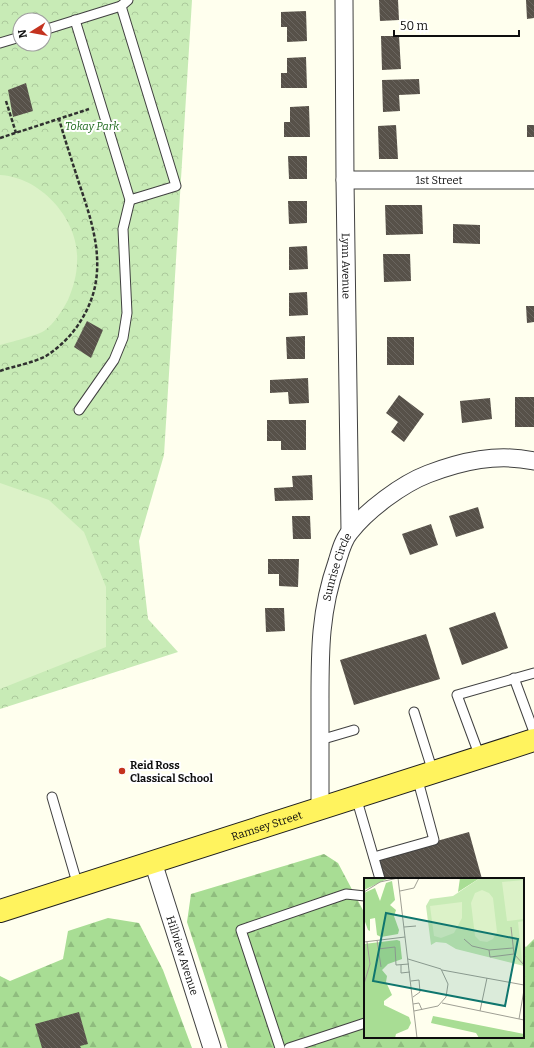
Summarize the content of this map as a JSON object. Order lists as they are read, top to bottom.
{
  "streets": {
    "main road": ["Ramsey Street"],
    "street": [
      "1st Street",
      "Lynn Avenue",
      "Sunrise Circle",
      "Hillview Avenue"
    ]
  },
  "crossings": [
    ["1st Street", "Lynn Avenue"],
    ["Lynn Avenue", "Sunrise Circle"],
    ["Sunrise Circle", "Ramsey Street"],
    ["Ramsey Street", "Hillview Avenue"]
  ],
  "parks": ["Tokay Park"],
  "places": ["Reid Ross Classical School"],
  "scale_bar": "50 m",
  "north": "left"
}
